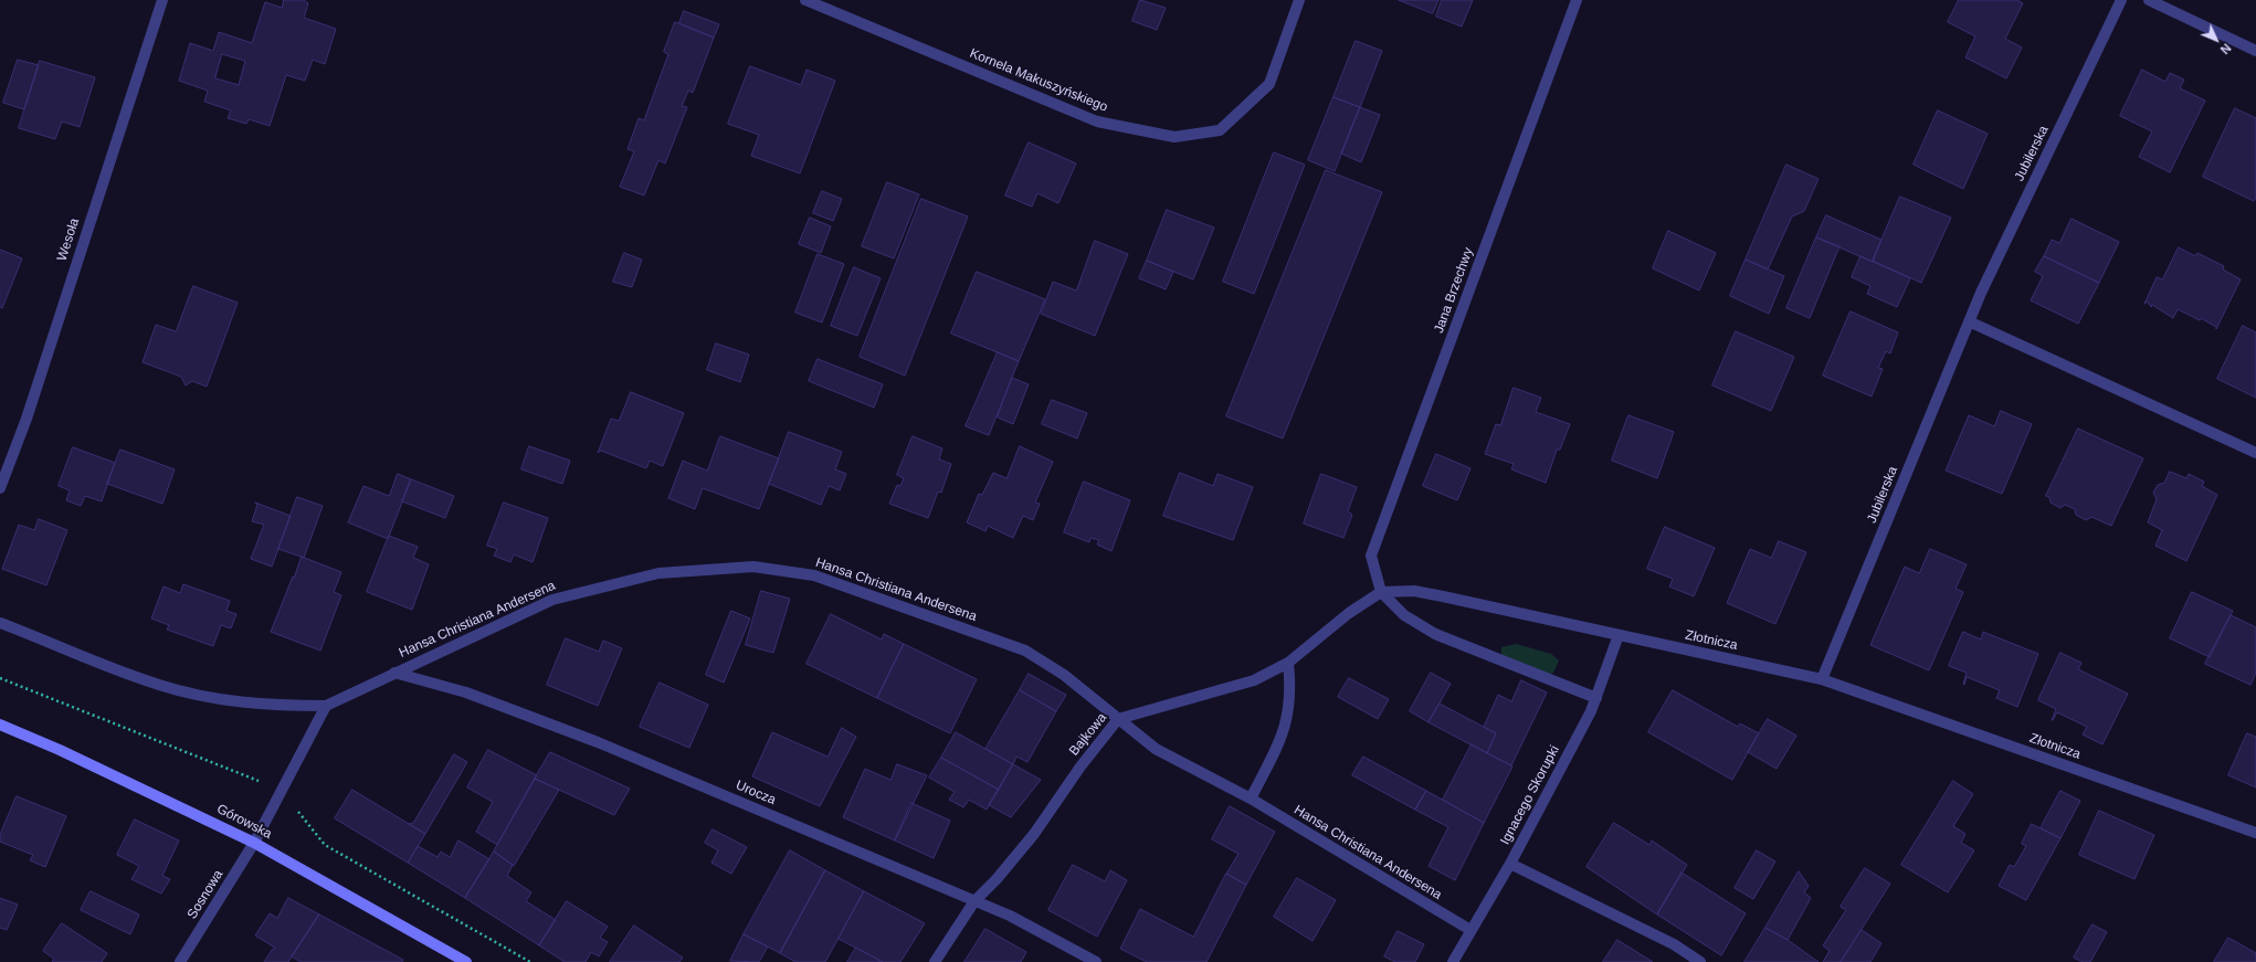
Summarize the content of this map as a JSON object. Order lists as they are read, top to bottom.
{
  "streets": {
    "street": [
      "Kornela Makuszyńskiego",
      "Jubilerska",
      "Wesoła",
      "Jana Brzechwy",
      "Hansa Christiana Andersena",
      "Złotnicza",
      "Bajkowa",
      "Urocza",
      "Ignacego Skorupki",
      "Górowska",
      "Sosnowa"
    ]
  },
  "crossings": [
    ["Jubilerska", "Złotnicza"],
    ["Jana Brzechwy", "Złotnicza"],
    ["Jana Brzechwy", "Bajkowa"],
    ["Hansa Christiana Andersena", "Bajkowa"],
    ["Hansa Christiana Andersena", "Urocza"],
    ["Hansa Christiana Andersena", "Ignacego Skorupki"],
    ["Złotnicza", "Bajkowa"],
    ["Złotnicza", "Ignacego Skorupki"],
    ["Bajkowa", "Urocza"],
    ["Górowska", "Sosnowa"]
  ],
  "north": "bottom right"
}
